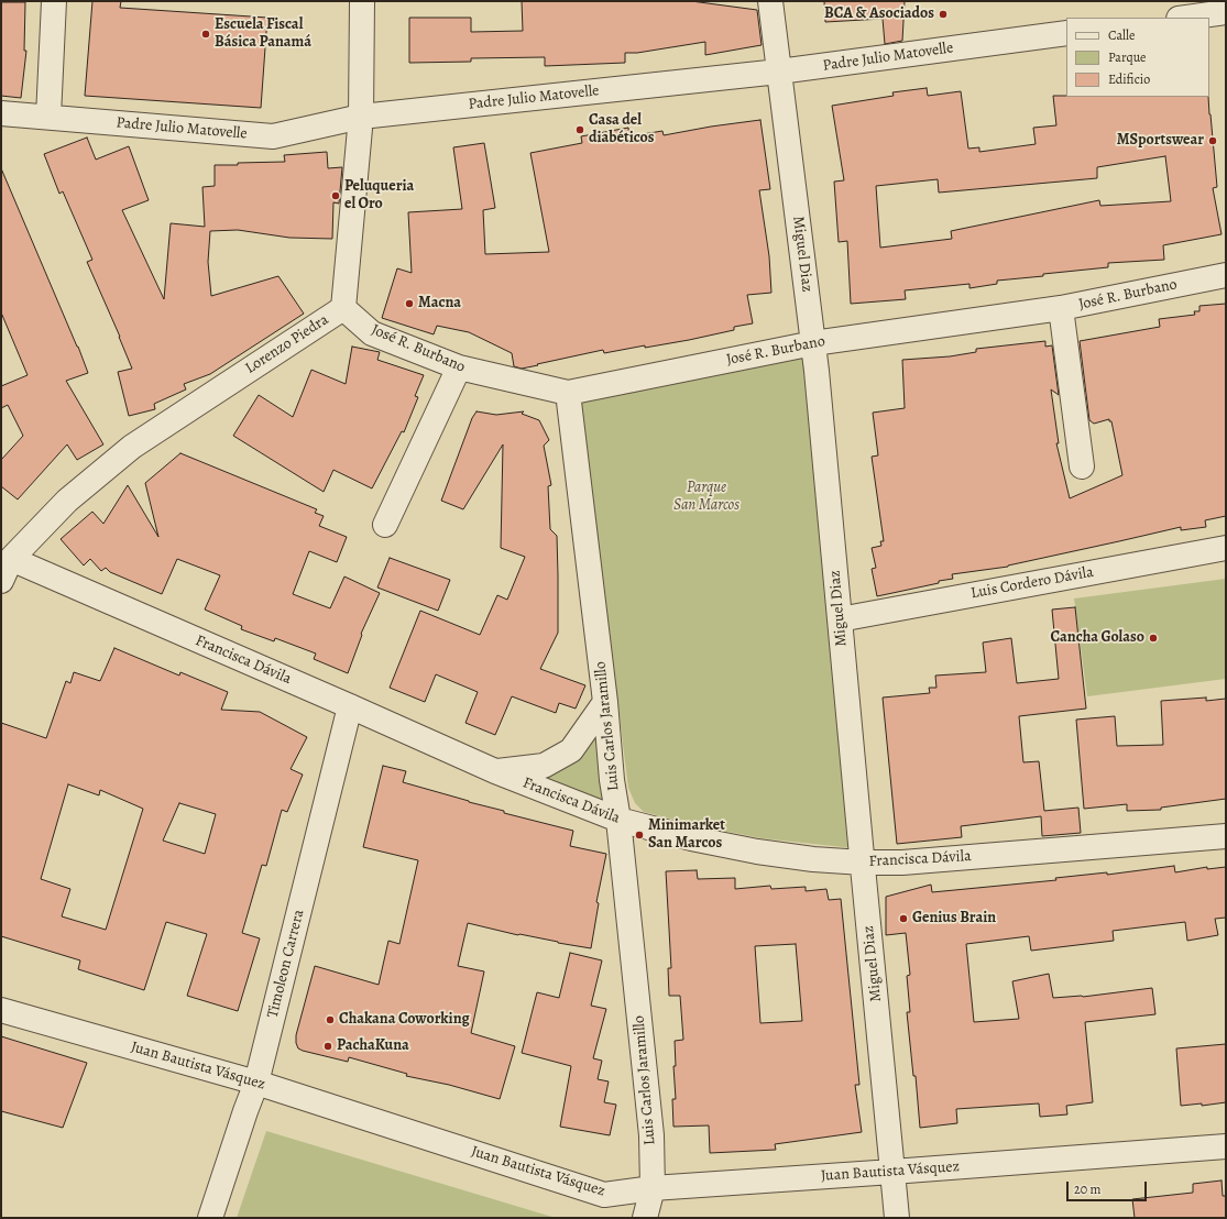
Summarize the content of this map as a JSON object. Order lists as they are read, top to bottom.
{
  "streets": {
    "street": [
      "Padre Julio Matovelle",
      "Miguel Diaz",
      "José R. Burbano",
      "Lorenzo Piedra",
      "Luis Cordero Dávila",
      "Francisca Dávila",
      "Luis Carlos Jaramillo",
      "Timoleon Carrera",
      "Juan Bautista Vásquez"
    ]
  },
  "crossings": [
    ["Padre Julio Matovelle", "Miguel Diaz"],
    ["Padre Julio Matovelle", "Lorenzo Piedra"],
    ["Miguel Diaz", "José R. Burbano"],
    ["Miguel Diaz", "Luis Cordero Dávila"],
    ["Miguel Diaz", "Francisca Dávila"],
    ["Miguel Diaz", "Juan Bautista Vásquez"],
    ["José R. Burbano", "Lorenzo Piedra"],
    ["José R. Burbano", "Luis Carlos Jaramillo"],
    ["Lorenzo Piedra", "Francisca Dávila"],
    ["Francisca Dávila", "Luis Carlos Jaramillo"],
    ["Francisca Dávila", "Timoleon Carrera"],
    ["Luis Carlos Jaramillo", "Juan Bautista Vásquez"],
    ["Timoleon Carrera", "Juan Bautista Vásquez"]
  ],
  "parks": ["Parque San Marcos"],
  "places": [
    "BCA & Asociados",
    "Escuela Fiscal Básica Panamá",
    "Casa del diabéticos",
    "MSportswear",
    "Peluqueria el Oro",
    "Macna",
    "Cancha Golaso",
    "Minimarket San Marcos",
    "Genius Brain",
    "Chakana Coworking",
    "PachaKuna"
  ],
  "legend": ["Calle", "Parque", "Edificio"],
  "scale_bar": "20 m"
}
